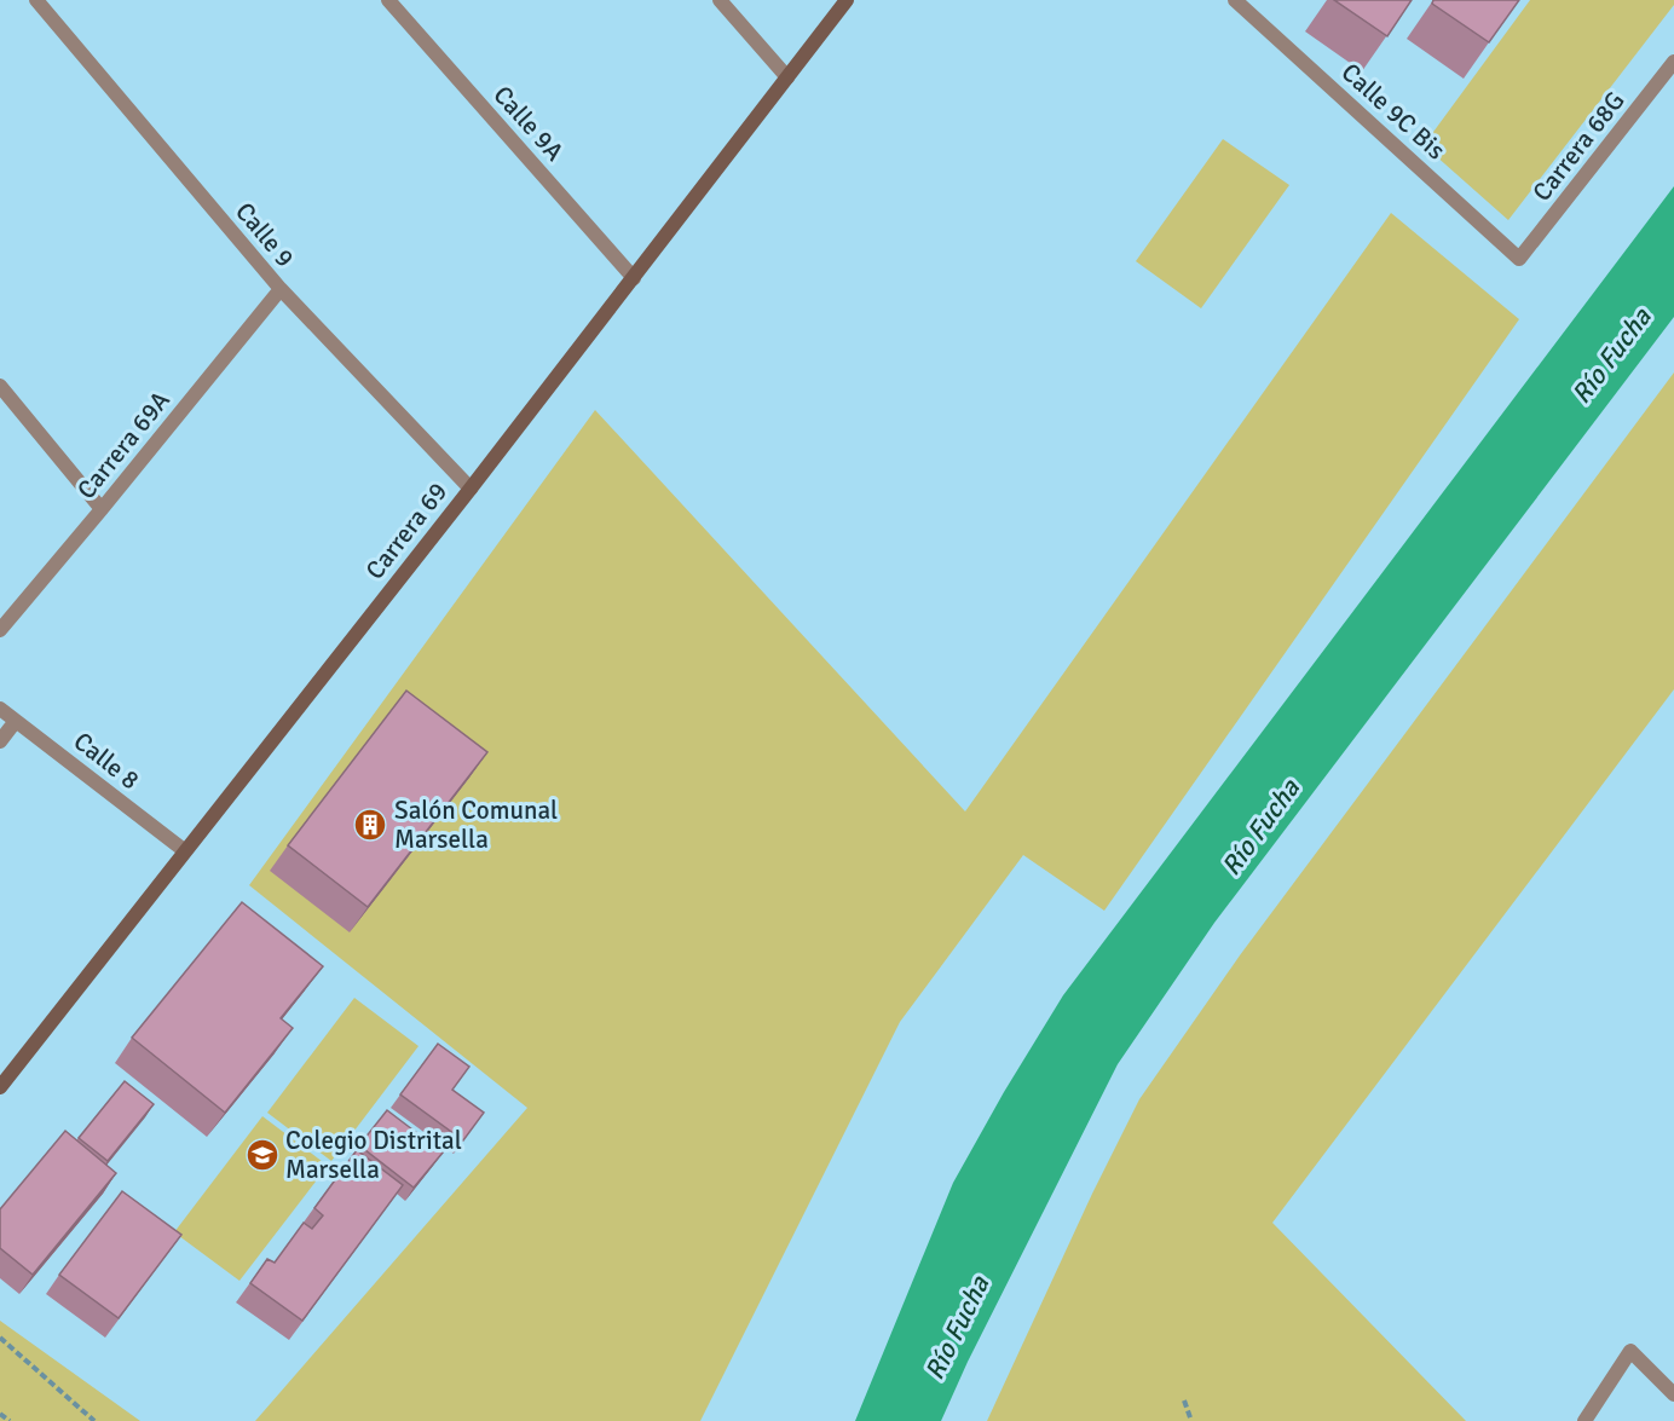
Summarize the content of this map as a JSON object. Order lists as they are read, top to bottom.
{
  "streets": {
    "street": [
      "Calle 9C Bis",
      "Calle 9A",
      "Carrera 68G",
      "Calle 9",
      "Carrera 69A",
      "Carrera 69",
      "Calle 8"
    ]
  },
  "crossings": [
    ["Calle 9C Bis", "Carrera 68G"],
    ["Calle 9A", "Carrera 69"],
    ["Calle 9", "Carrera 69A"],
    ["Calle 9", "Carrera 69"],
    ["Carrera 69", "Calle 8"]
  ],
  "water": ["Río Fucha"],
  "places": {
    "building": ["Salón Comunal Marsella"],
    "school or university": ["Colegio Distrital Marsella"]
  }
}
